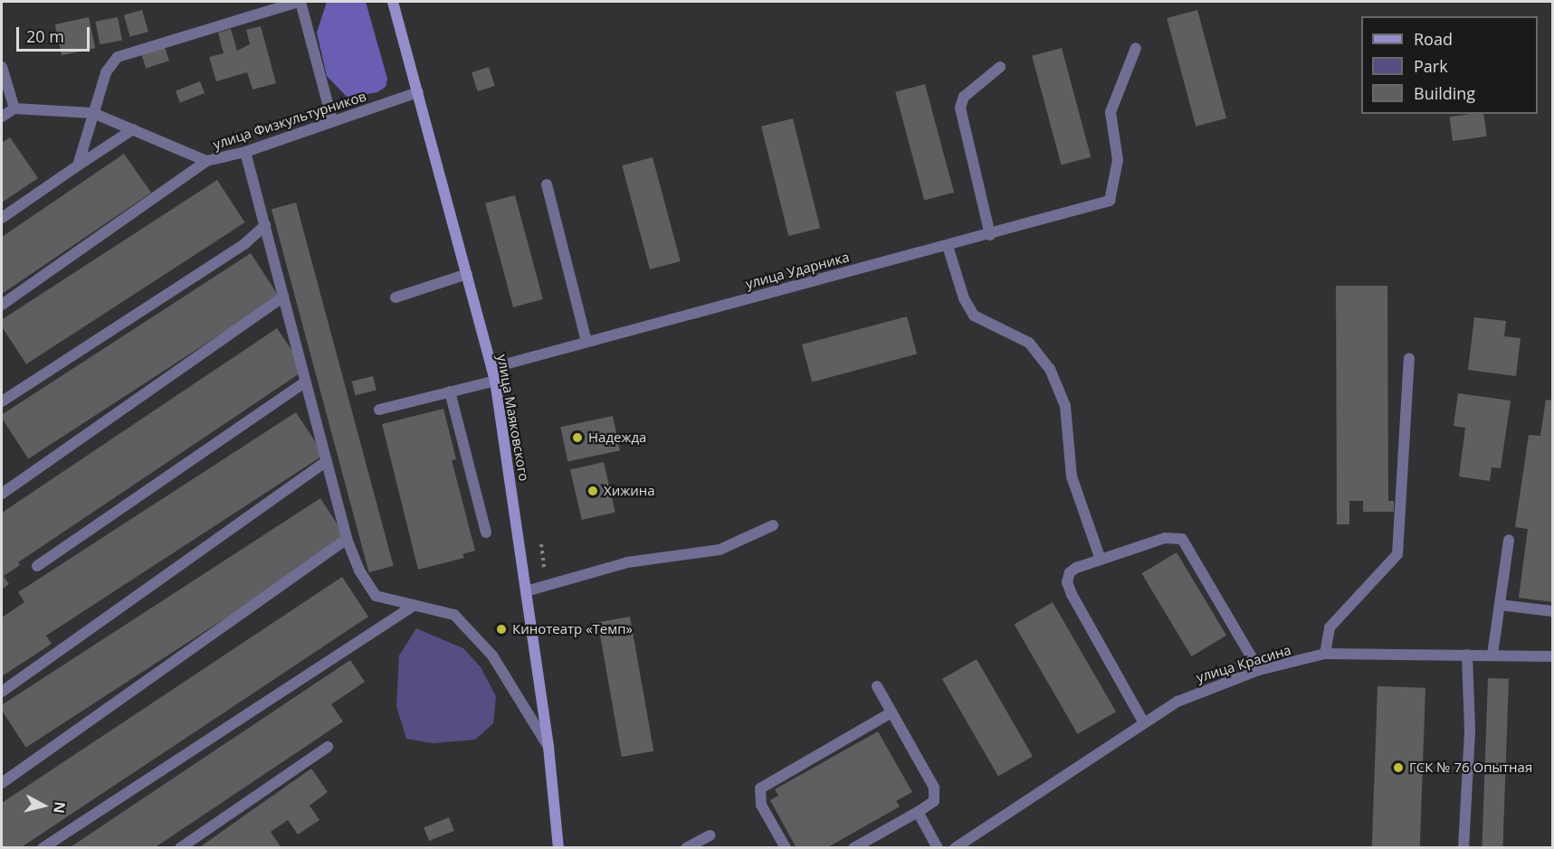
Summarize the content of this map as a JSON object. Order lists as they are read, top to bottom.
{
  "streets": {
    "street": [
      "улица Физкультурников",
      "улица Ударника",
      "улица Маяковского",
      "улица Красина"
    ]
  },
  "crossings": [
    ["улица Физкультурников", "улица Маяковского"],
    ["улица Ударника", "улица Маяковского"]
  ],
  "places": [
    "Надежда",
    "Хижина",
    "Кинотеатр «Темп»",
    "ГСК № 76 Опытная"
  ],
  "legend": ["Road", "Park", "Building"],
  "scale_bar": "20 m",
  "north": "right"
}
